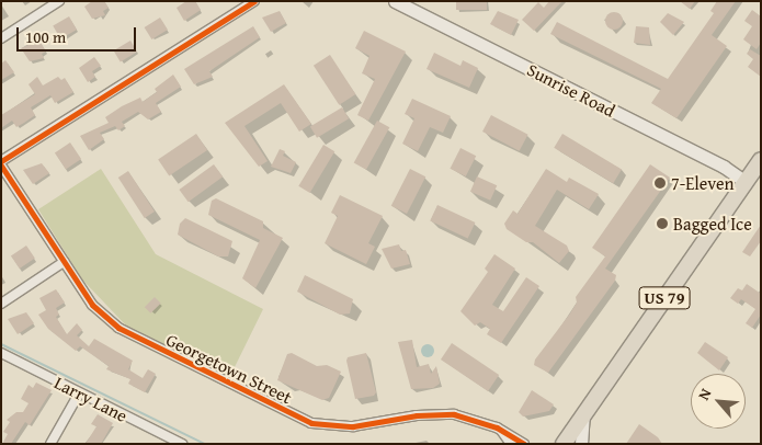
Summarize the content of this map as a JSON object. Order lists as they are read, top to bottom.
{
  "streets": {
    "highway": ["US 79"],
    "main road": ["Sunrise Road"],
    "street": ["Georgetown Street", "Larry Lane"]
  },
  "crossings": [
    ["Sunrise Road", "US 79"]
  ],
  "places": ["7-Eleven", "Bagged Ice"],
  "scale_bar": "100 m",
  "north": "top left"
}
